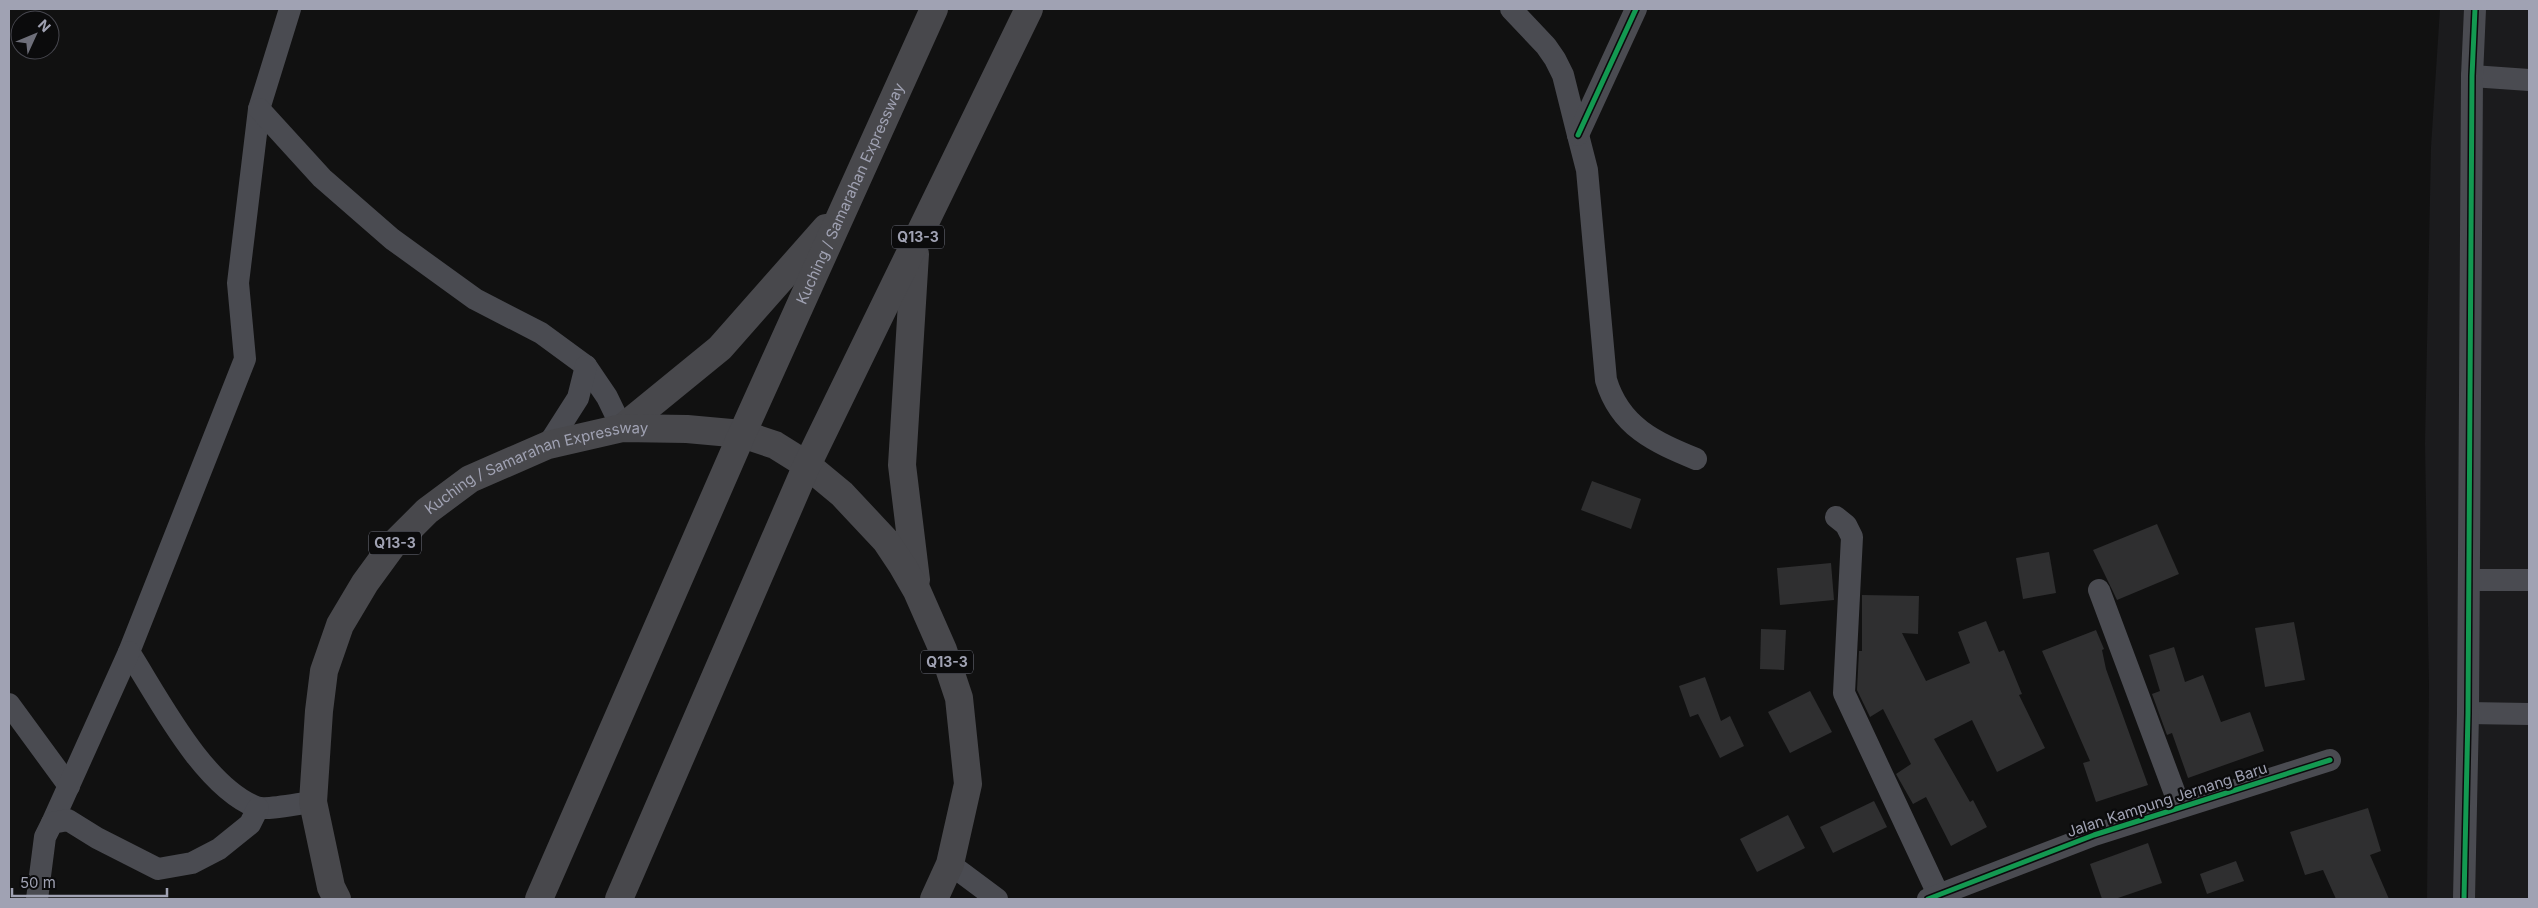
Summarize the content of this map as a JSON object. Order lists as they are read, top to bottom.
{
  "streets": {
    "highway": ["Kuching / Samarahan Expressway", "Q13-3"],
    "street": ["Jalan Kampung Jernang Baru"]
  },
  "crossings": [
    ["Kuching / Samarahan Expressway", "Q13-3"]
  ],
  "scale_bar": "50 m",
  "north": "top right"
}
